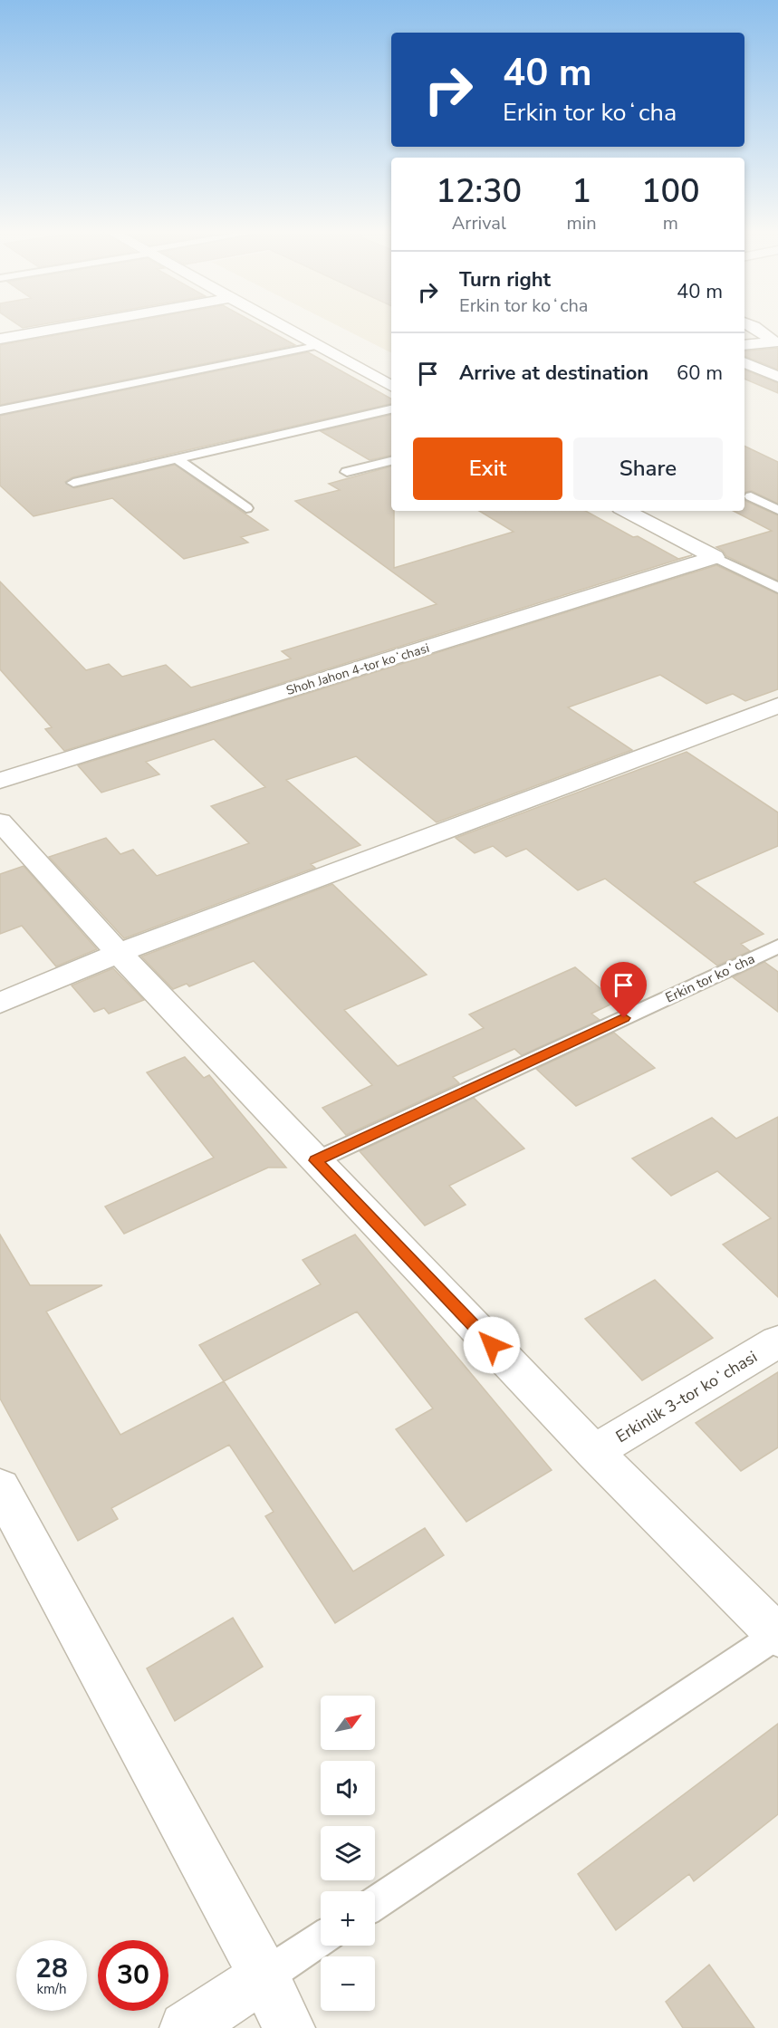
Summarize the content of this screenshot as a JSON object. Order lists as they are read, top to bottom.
{
  "streets": {
    "street": ["Shoh Jahon 4-tor koʻchasi", "Erkinlik 3-tor koʻchasi"],
    "lane": ["Erkin tor koʻcha"]
  },
  "north": "top right",
  "page": {
    "turn": ["40 m", "Erkin tor koʻcha"],
    "eta": [
      "12:30",
      "Arrival",
      "1",
      "min",
      "100",
      "m"
    ],
    "list": [
      {
        "name": "Turn right",
        "note": "Erkin tor koʻcha",
        "value": "40 m"
      },
      {
        "name": "Arrive at destination",
        "value": "60 m"
      }
    ],
    "buttons": ["Exit", "Share"],
    "map_buttons": ["+", "−"],
    "speed": "28 km/h",
    "limit": "30"
  }
}
